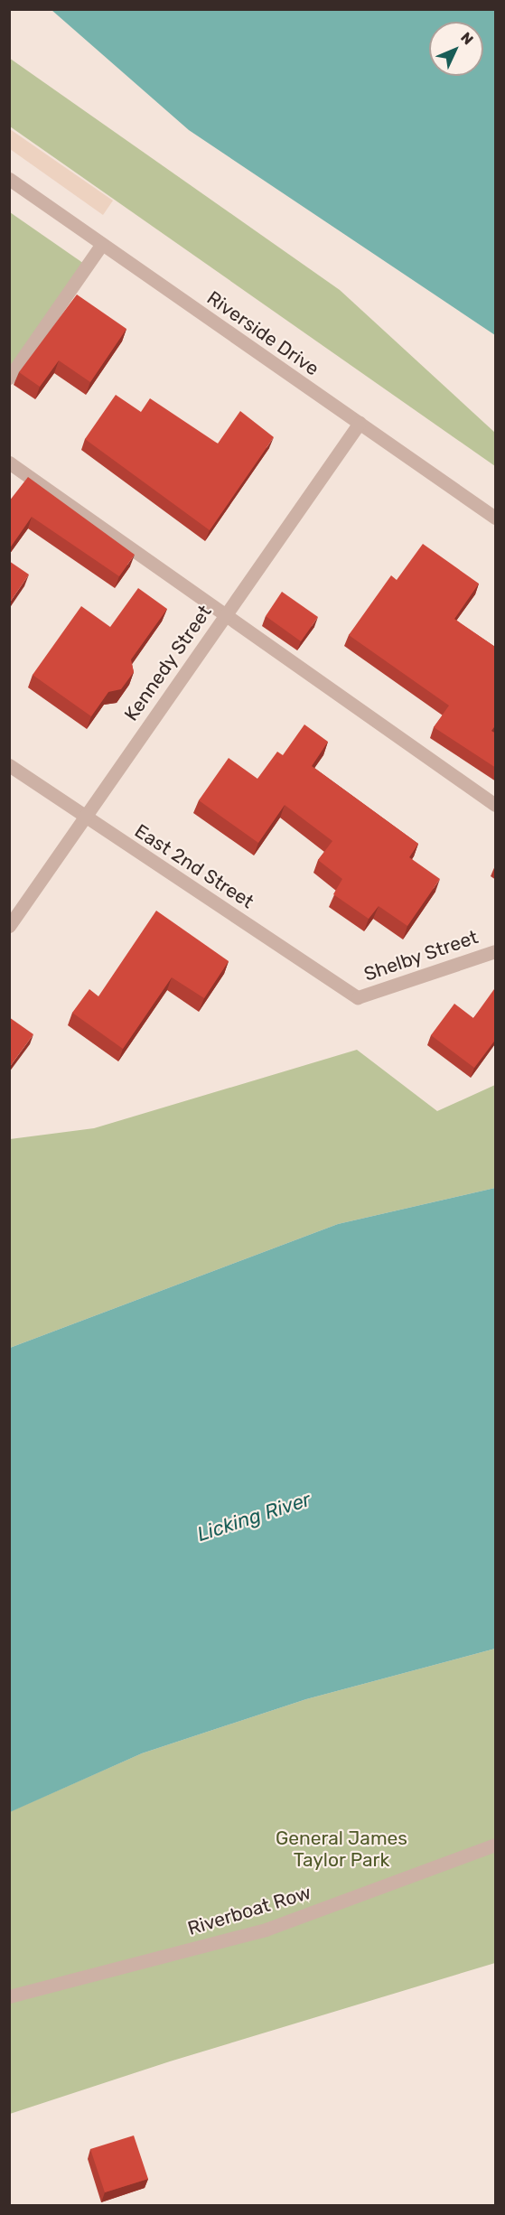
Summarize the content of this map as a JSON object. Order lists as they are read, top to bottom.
{
  "streets": {
    "street": [
      "Riverside Drive",
      "Kennedy Street",
      "East 2nd Street",
      "Shelby Street",
      "Riverboat Row"
    ]
  },
  "crossings": [
    ["Riverside Drive", "Kennedy Street"],
    ["Kennedy Street", "East 2nd Street"],
    ["East 2nd Street", "Shelby Street"]
  ],
  "water": ["Licking River"],
  "parks": ["General James Taylor Park"],
  "north": "top right"
}
